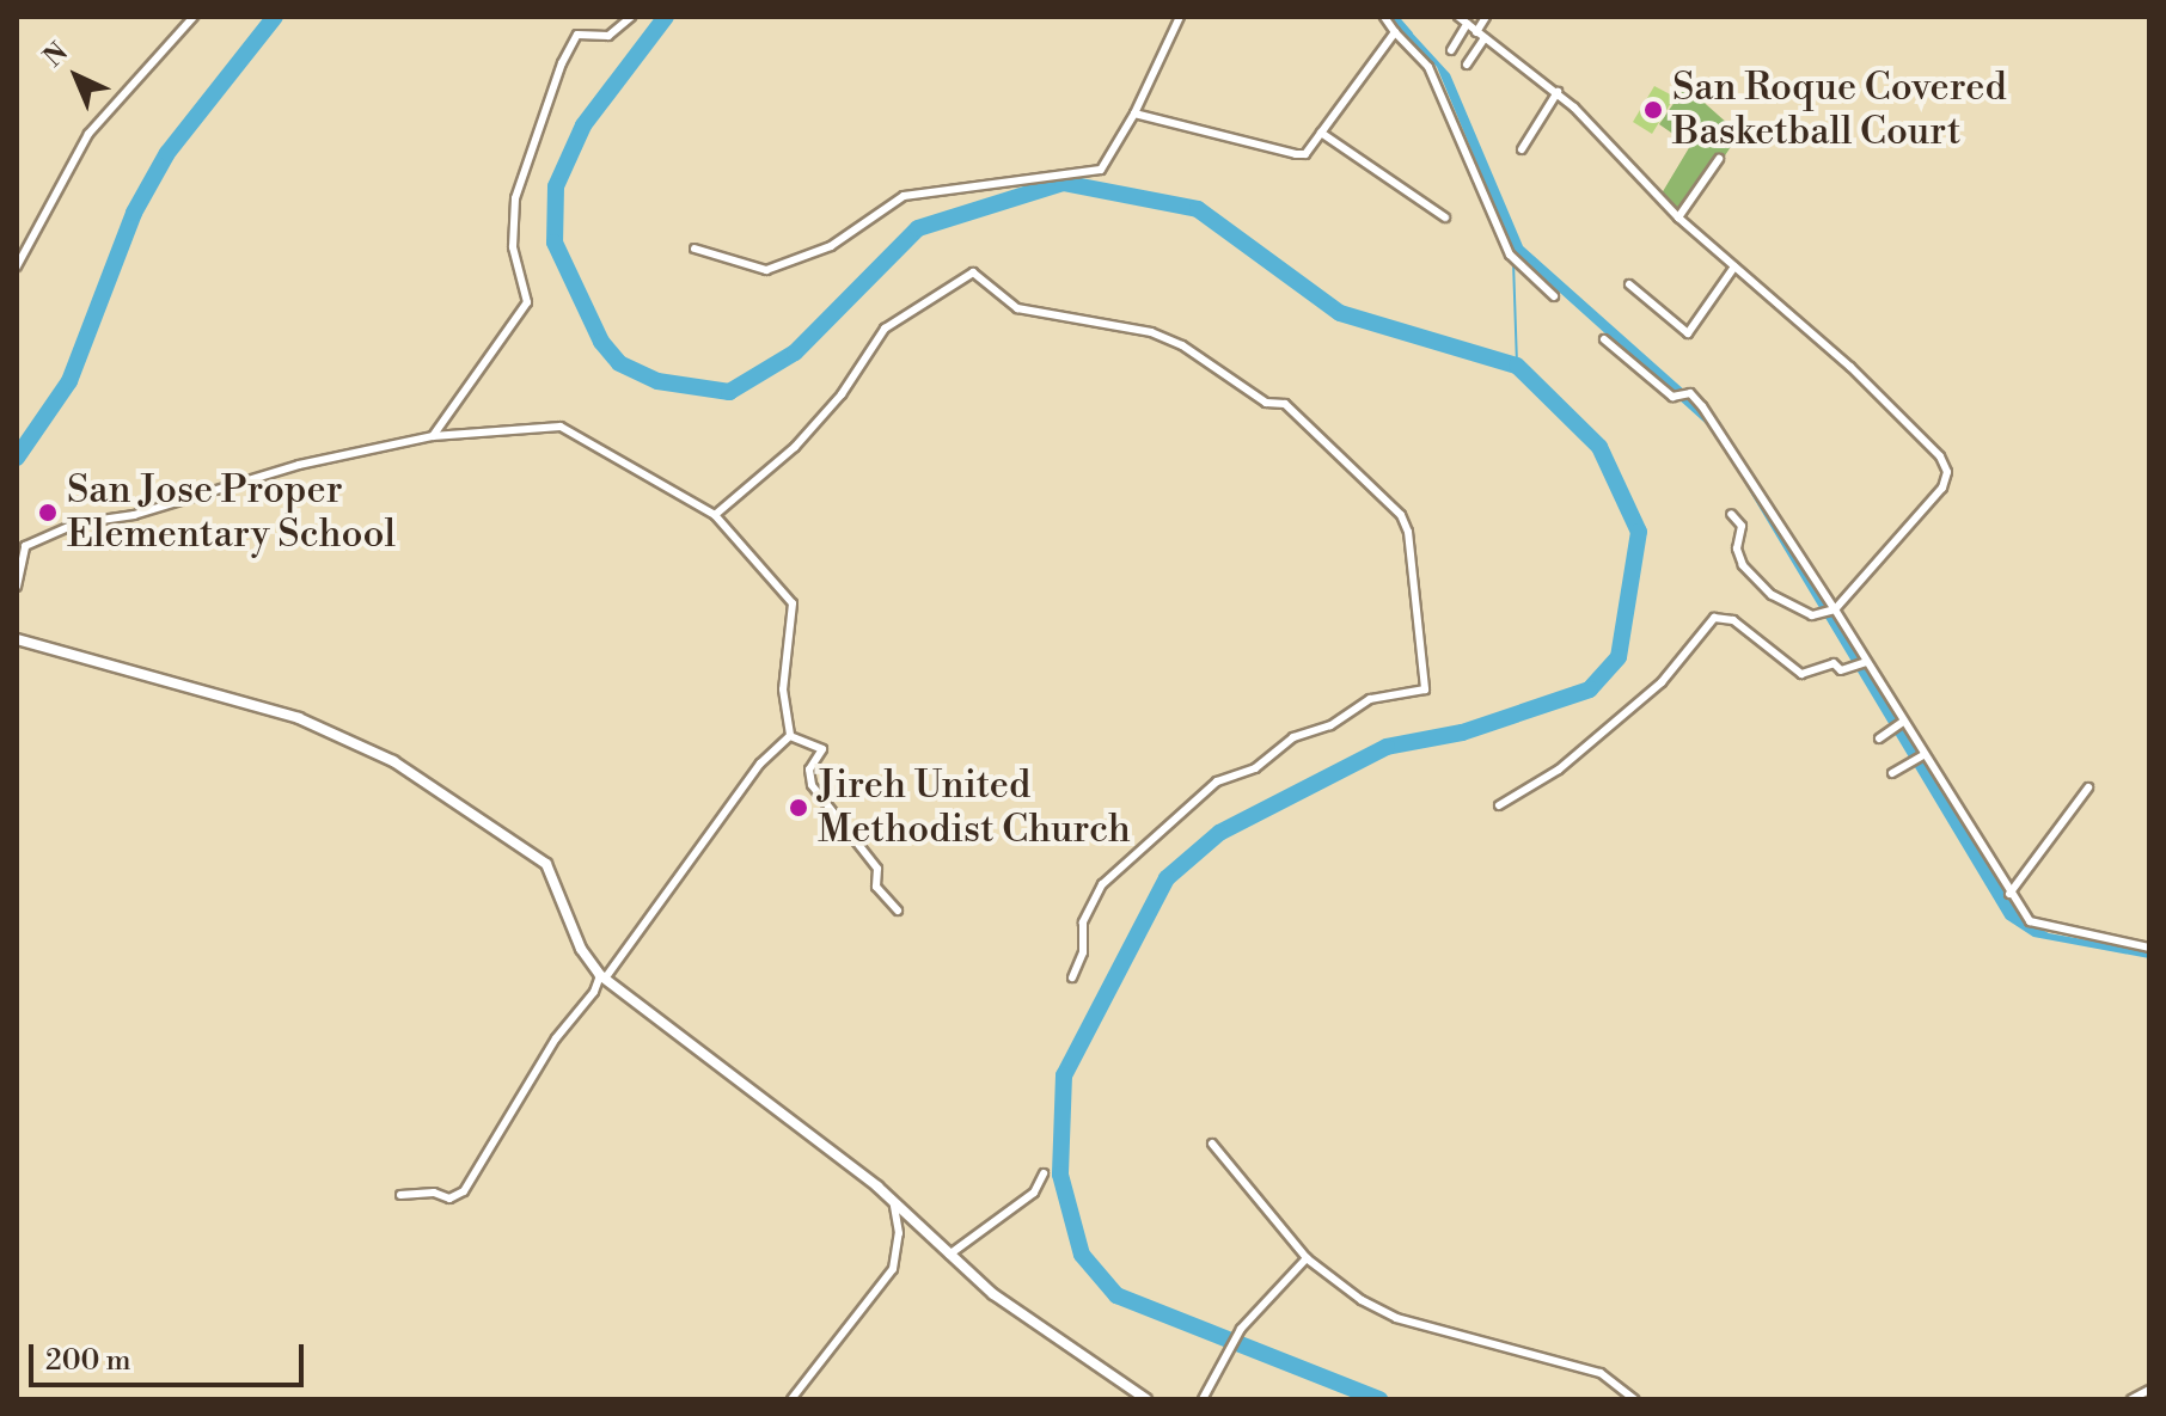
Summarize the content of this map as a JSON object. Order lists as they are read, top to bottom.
{
  "places": ["San Roque Covered Basketball Court", "San Jose Proper Elementary School", "Jireh United Methodist Church"],
  "scale_bar": "200 m",
  "north": "top left"
}
